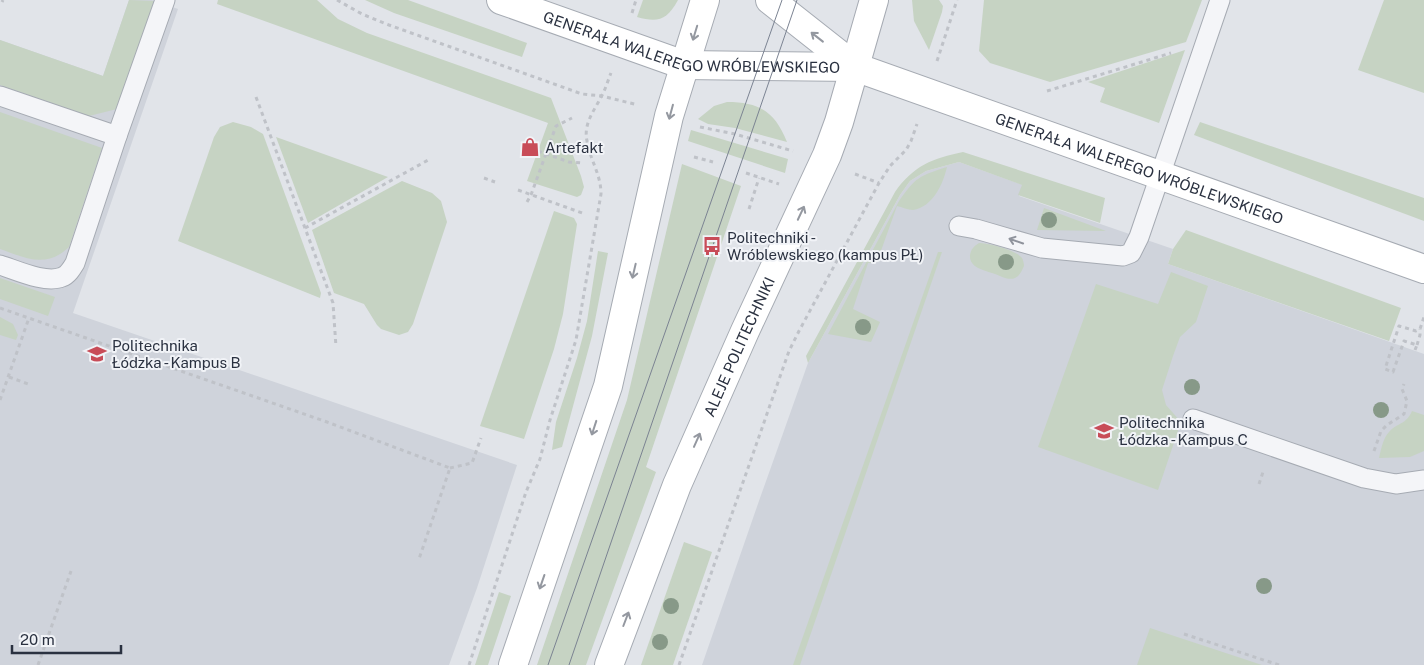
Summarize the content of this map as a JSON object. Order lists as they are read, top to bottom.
{
  "streets": {
    "main road": ["GENERAŁA WALEREGO WRÓBLEWSKIEGO", "ALEJE POLITECHNIKI"]
  },
  "crossings": [
    ["GENERAŁA WALEREGO WRÓBLEWSKIEGO", "ALEJE POLITECHNIKI"]
  ],
  "places": {
    "shop": ["Artefakt"],
    "bus stop": ["Politechniki - Wróblewskiego (kampus PŁ)"],
    "school or university": ["Politechnika Łódzka - Kampus B", "Politechnika Łódzka - Kampus C"]
  },
  "scale_bar": "20 m"
}
